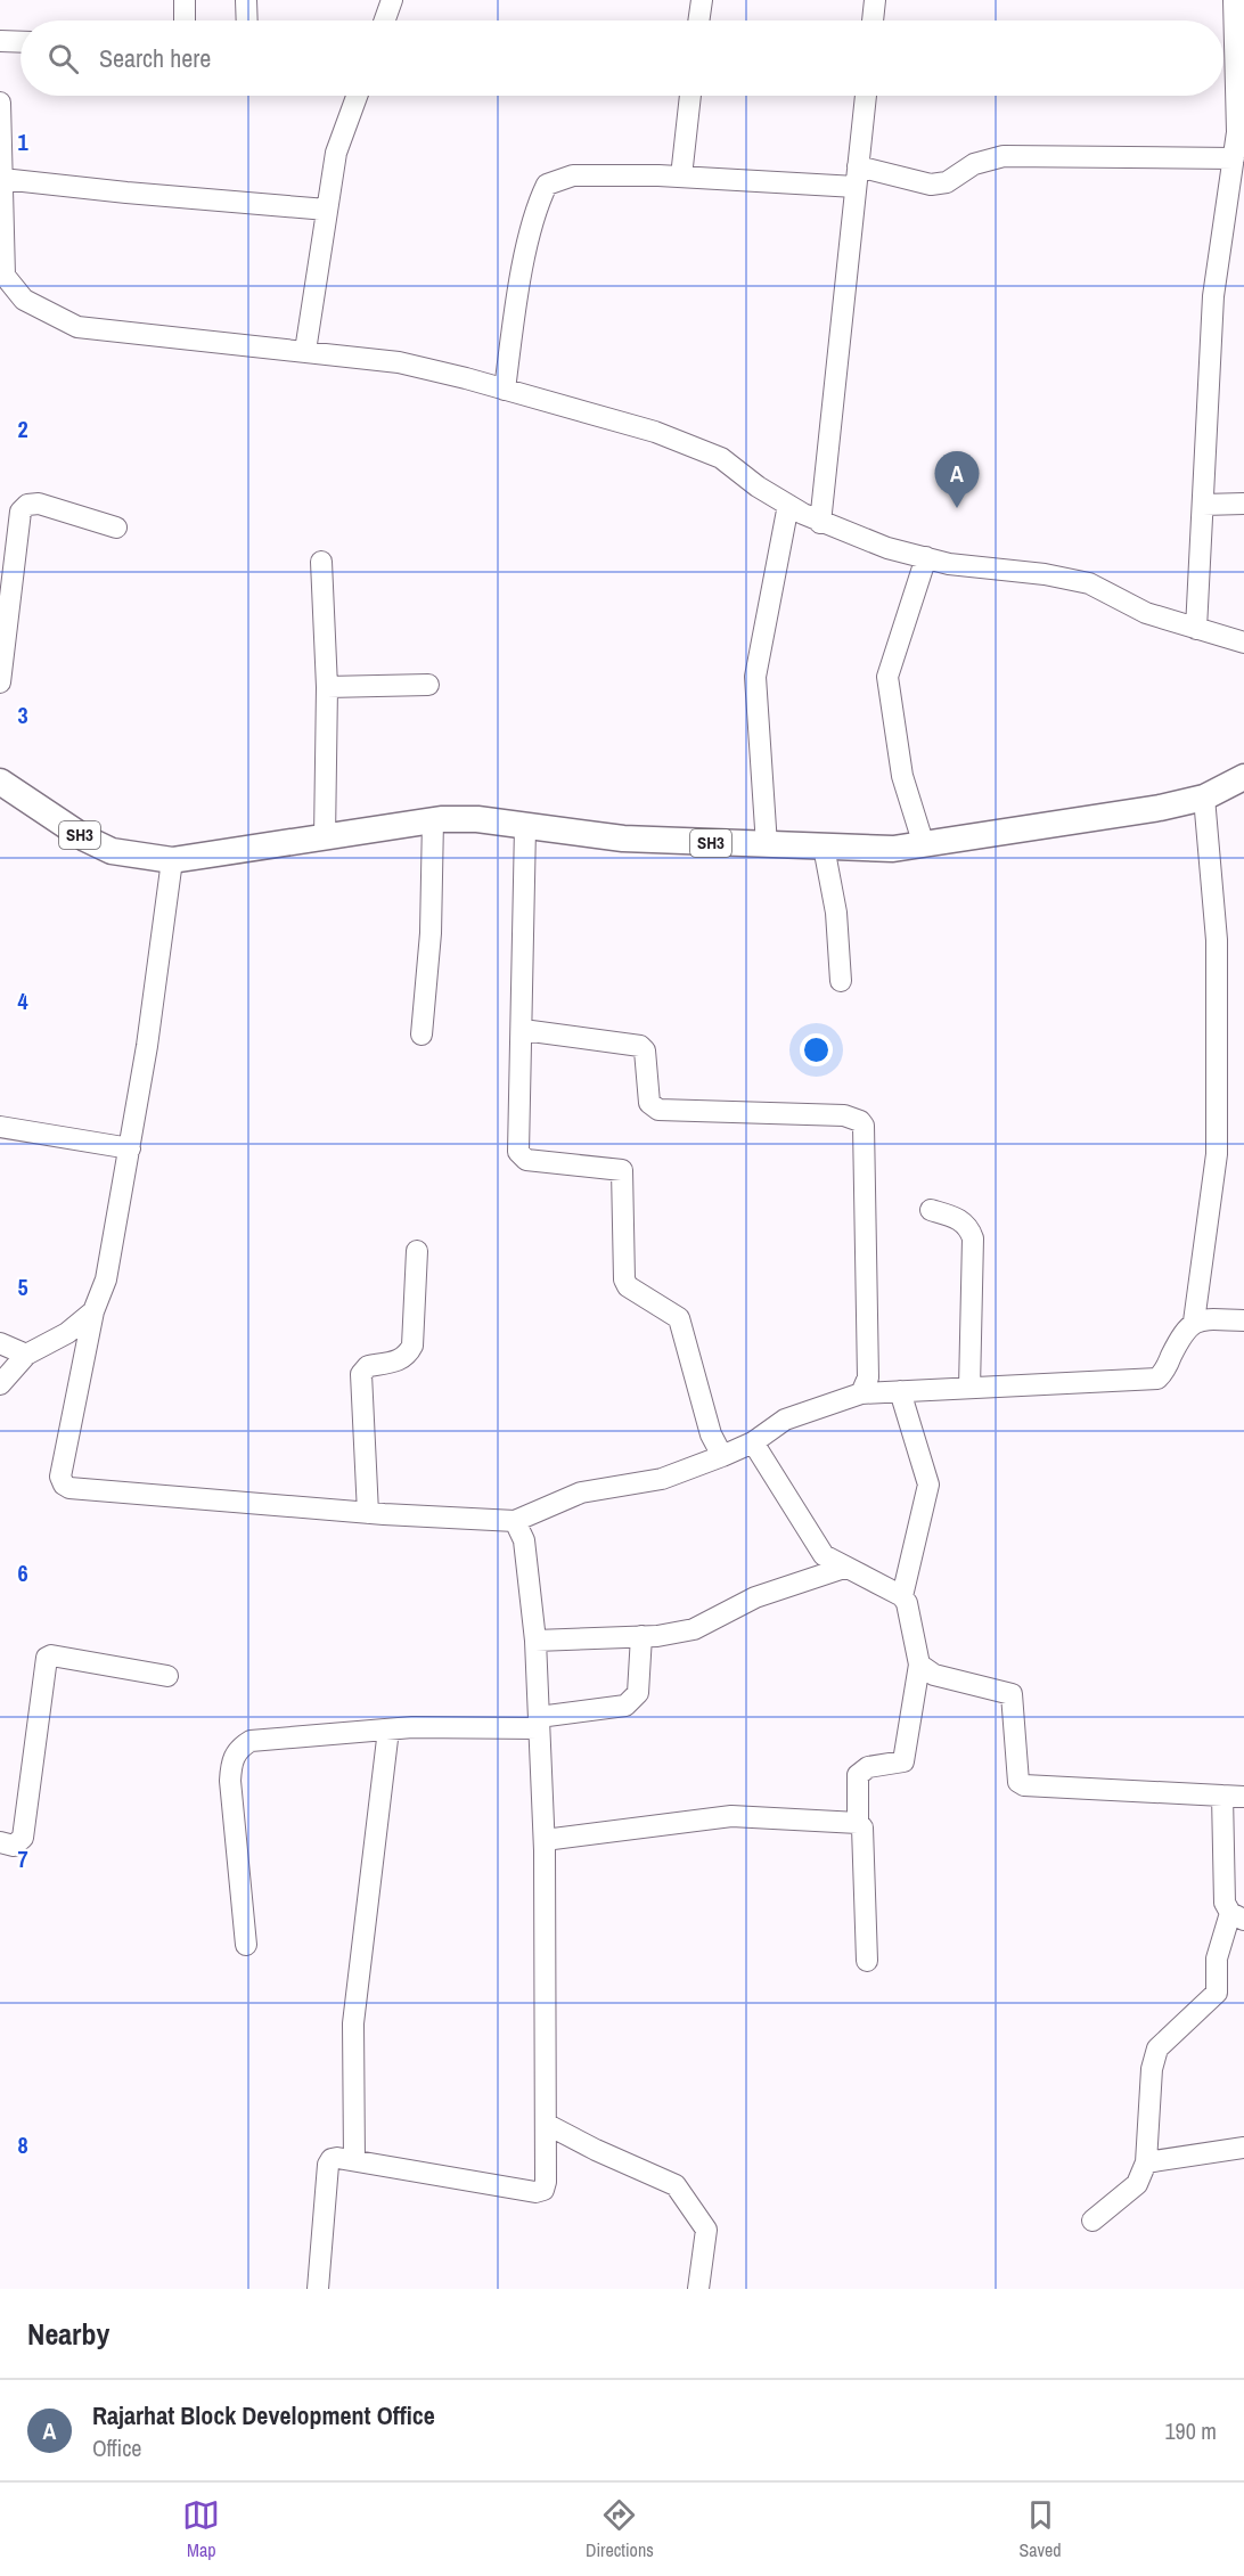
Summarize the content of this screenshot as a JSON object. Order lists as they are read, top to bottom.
{
  "streets": {
    "main road": ["SH3"]
  },
  "page": {
    "search": "Search here",
    "pins": "A",
    "heading": "Nearby",
    "list": [
      {
        "mark": "A",
        "name": "Rajarhat Block Development Office",
        "note": "Office",
        "value": "190 m"
      }
    ],
    "nav": ["Map", "Directions", "Saved"]
  },
  "grid": {
    "rows": [
      "1",
      "2",
      "3",
      "4",
      "5",
      "6",
      "7",
      "8"
    ]
  }
}
